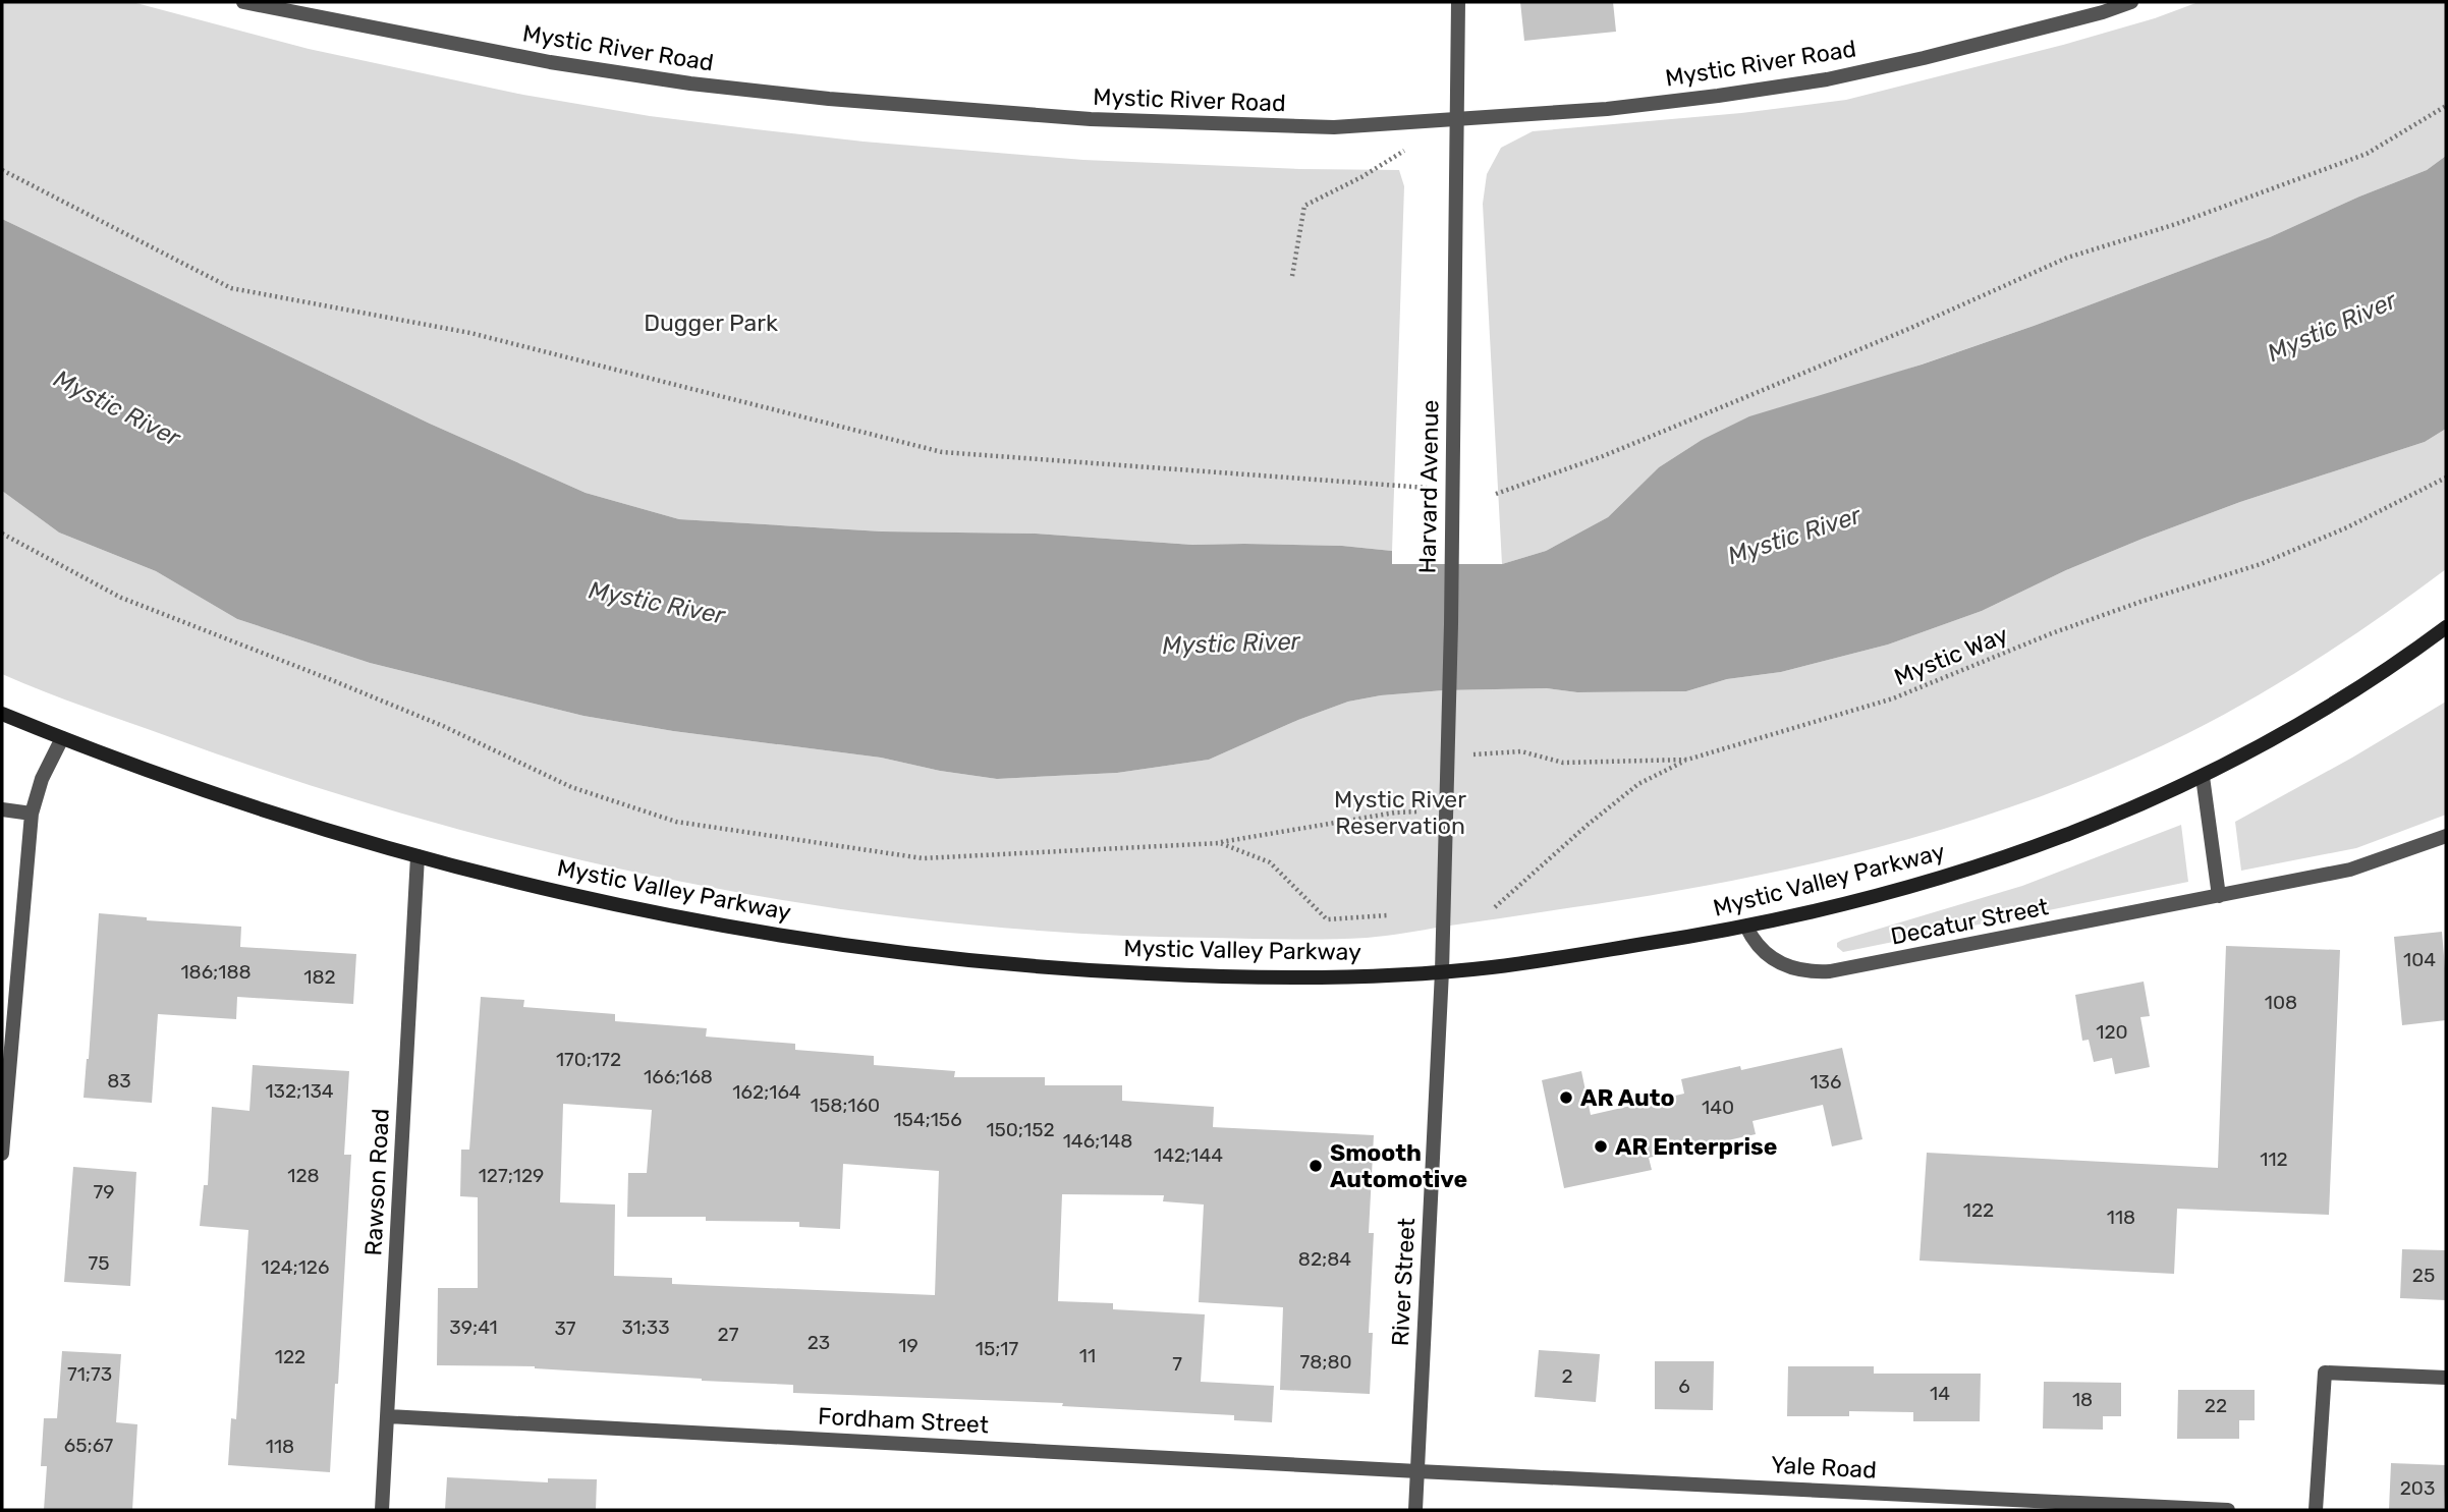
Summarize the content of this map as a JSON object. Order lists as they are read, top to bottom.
{
  "streets": {
    "main road": ["Mystic Valley Parkway"],
    "street": [
      "Mystic River Road",
      "Harvard Avenue",
      "Decatur Street",
      "Rawson Road",
      "River Street",
      "Fordham Street",
      "Yale Road"
    ],
    "path": ["Mystic Way"]
  },
  "crossings": [
    ["Mystic River Road", "Harvard Avenue"],
    ["Harvard Avenue", "Mystic Way"],
    ["Harvard Avenue", "Mystic Valley Parkway"],
    ["Harvard Avenue", "River Street"],
    ["Mystic Valley Parkway", "Decatur Street"],
    ["Mystic Valley Parkway", "Rawson Road"],
    ["Mystic Valley Parkway", "River Street"],
    ["Rawson Road", "Fordham Street"],
    ["River Street", "Fordham Street"],
    ["River Street", "Yale Road"],
    ["Fordham Street", "Yale Road"]
  ],
  "water": ["Mystic River"],
  "parks": ["Dugger Park", "Mystic River Reservation"],
  "places": ["AR Auto", "AR Enterprise", "Smooth Automotive"],
  "house_numbers": [
    "104",
    "186;188",
    "182",
    "108",
    "120",
    "170;172",
    "166;168",
    "83",
    "136",
    "132;134",
    "162;164",
    "158;160",
    "140",
    "154;156",
    "150;152",
    "146;148",
    "142;144",
    "112",
    "128",
    "127;129",
    "79",
    "122",
    "118",
    "82;84",
    "75",
    "124;126",
    "25",
    "39;41",
    "31;33",
    "37",
    "27",
    "23",
    "19",
    "15;17",
    "11",
    "122",
    "78;80",
    "7",
    "71;73",
    "2",
    "6",
    "14",
    "18",
    "22",
    "65;67",
    "118",
    "203"
  ]
}
